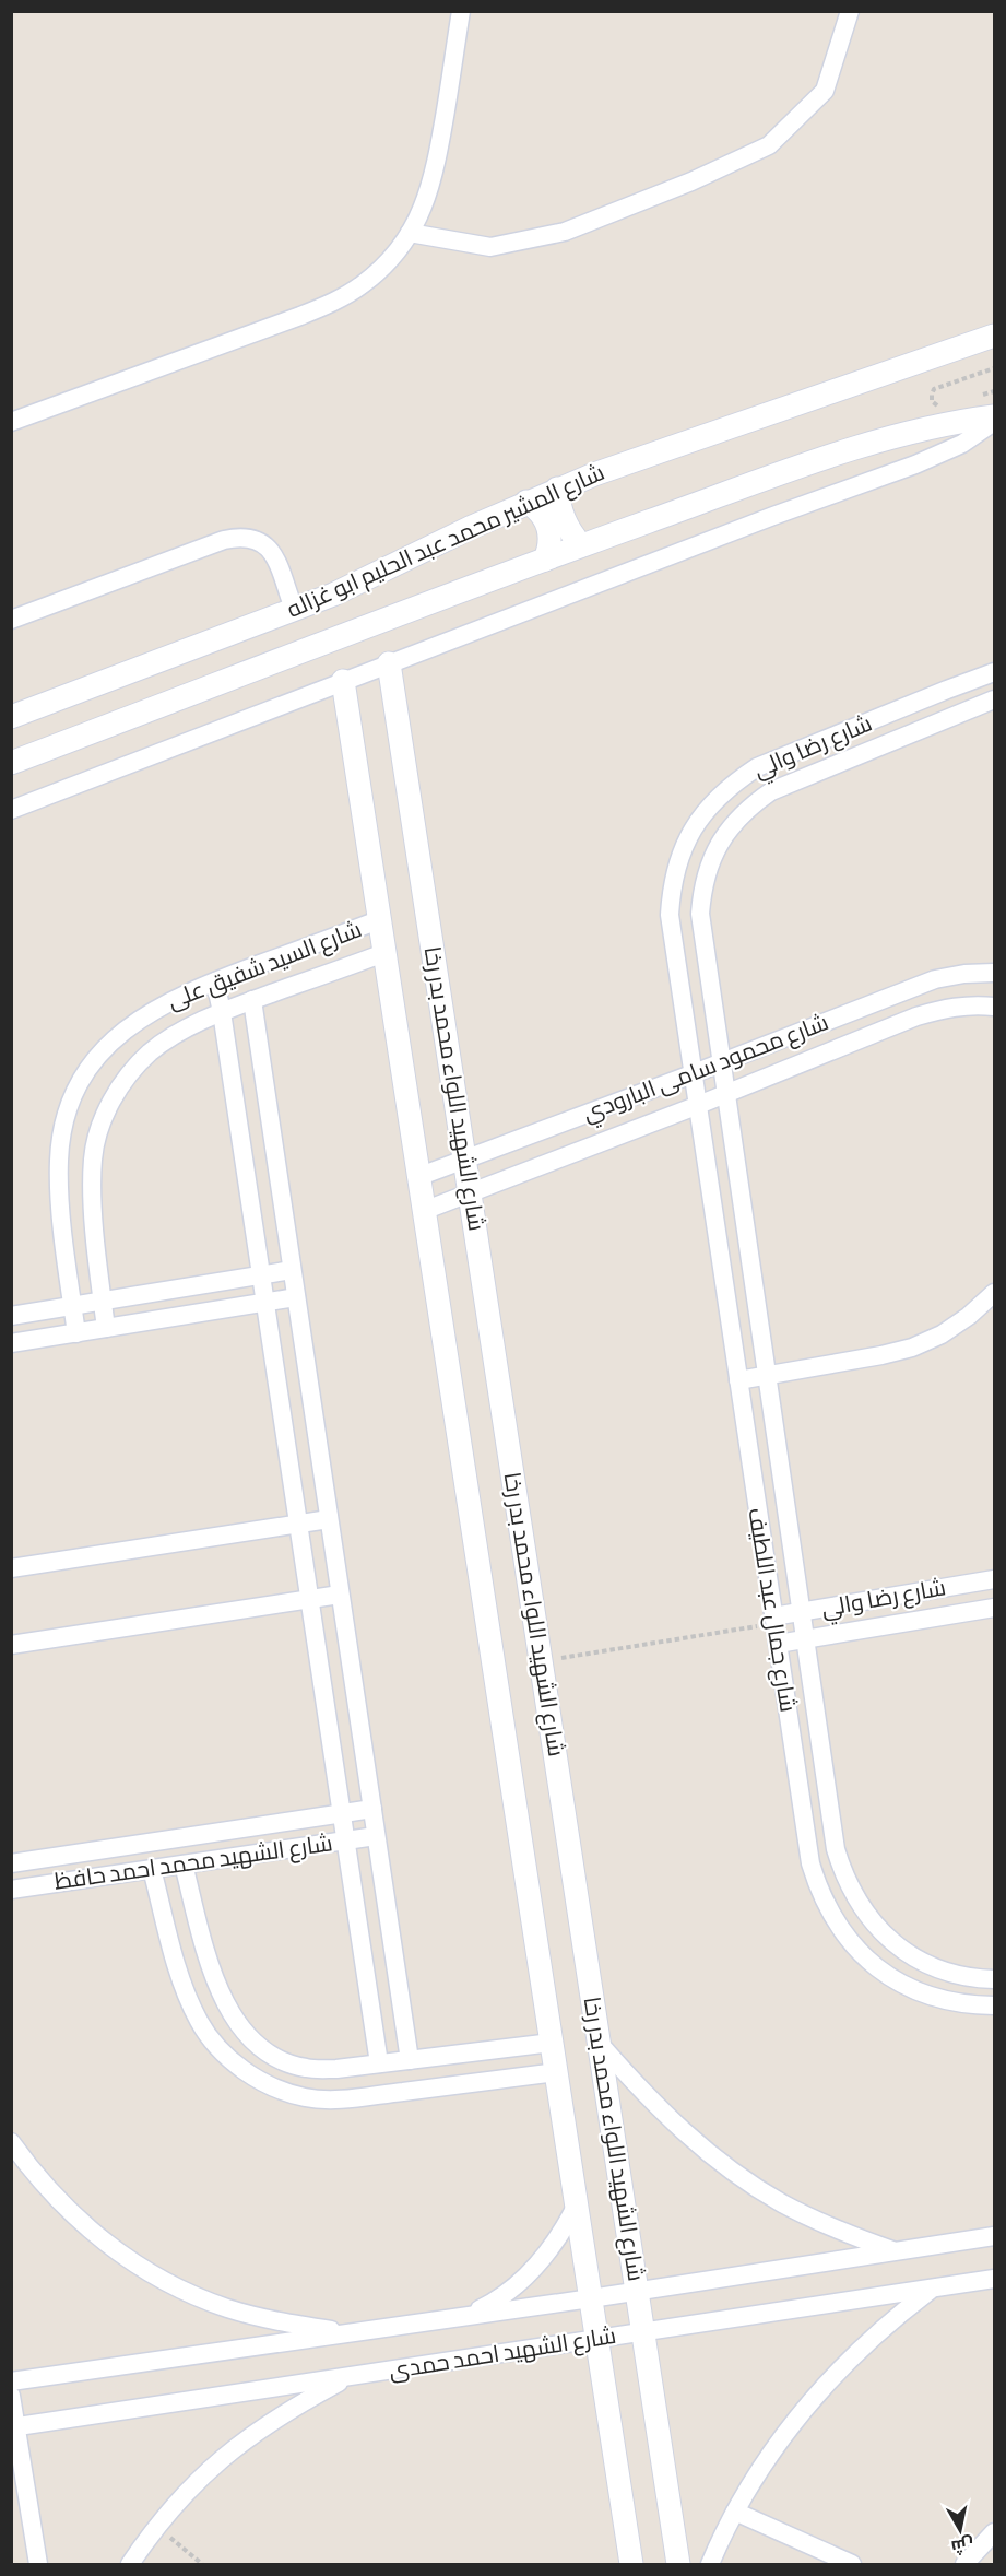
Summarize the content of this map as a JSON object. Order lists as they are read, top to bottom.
{
  "streets": {
    "street": [
      "شارع المشير محمد عبد الحليم ابو غزاله",
      "شارع رضا والي",
      "شارع السيد شفيق على",
      "شارع محمود سامى البارودي",
      "شارع الشهيد اللواء محمد بدر رخا",
      "شارع جمال عبد اللطيف",
      "شارع الشهيد محمد احمد حافظ",
      "شارع الشهيد احمد حمدى"
    ]
  },
  "crossings": [
    ["شارع رضا والي", "شارع محمود سامى البارودي"],
    ["شارع رضا والي", "شارع جمال عبد اللطيف"],
    ["شارع السيد شفيق على", "شارع الشهيد اللواء محمد بدر رخا"],
    ["شارع محمود سامى البارودي", "شارع الشهيد اللواء محمد بدر رخا"],
    ["شارع محمود سامى البارودي", "شارع جمال عبد اللطيف"],
    ["شارع الشهيد اللواء محمد بدر رخا", "شارع الشهيد احمد حمدى"]
  ],
  "north": "bottom"
}
